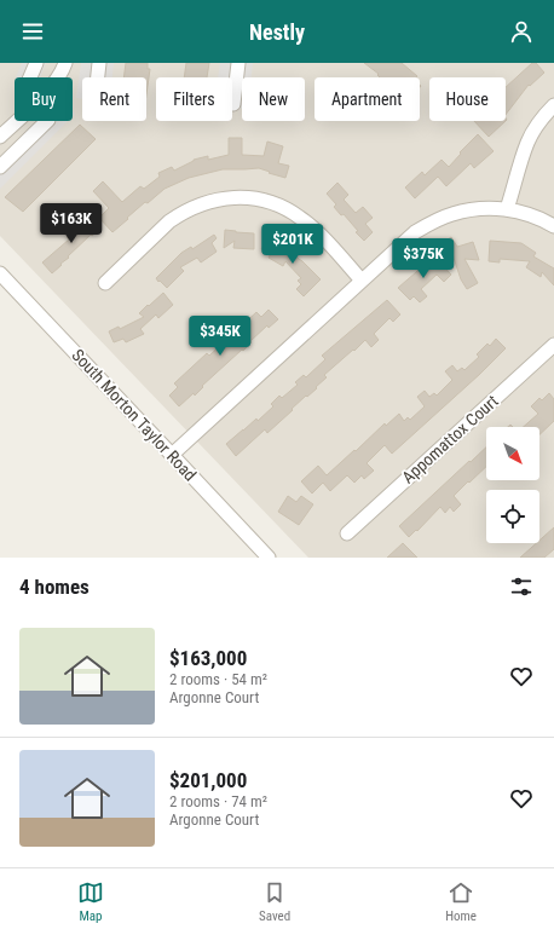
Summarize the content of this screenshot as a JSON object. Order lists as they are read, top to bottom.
{
  "streets": {
    "street": ["South Morton Taylor Road", "Appomattox Court"]
  },
  "north": "bottom right",
  "page": {
    "header": "Nestly",
    "chip": [
      "Buy",
      "Rent",
      "Filters",
      "New",
      "Apartment",
      "House"
    ],
    "price": [
      "$163K",
      "$201K",
      "$375K",
      "$345K"
    ],
    "heading": "4 homes",
    "list": [
      {
        "name": "$163,000",
        "note": "2 rooms · 54 m² · Argonne Court"
      },
      {
        "name": "$201,000",
        "note": "2 rooms · 74 m² · Argonne Court"
      }
    ],
    "tabs": ["Map", "Saved", "Home"]
  }
}
